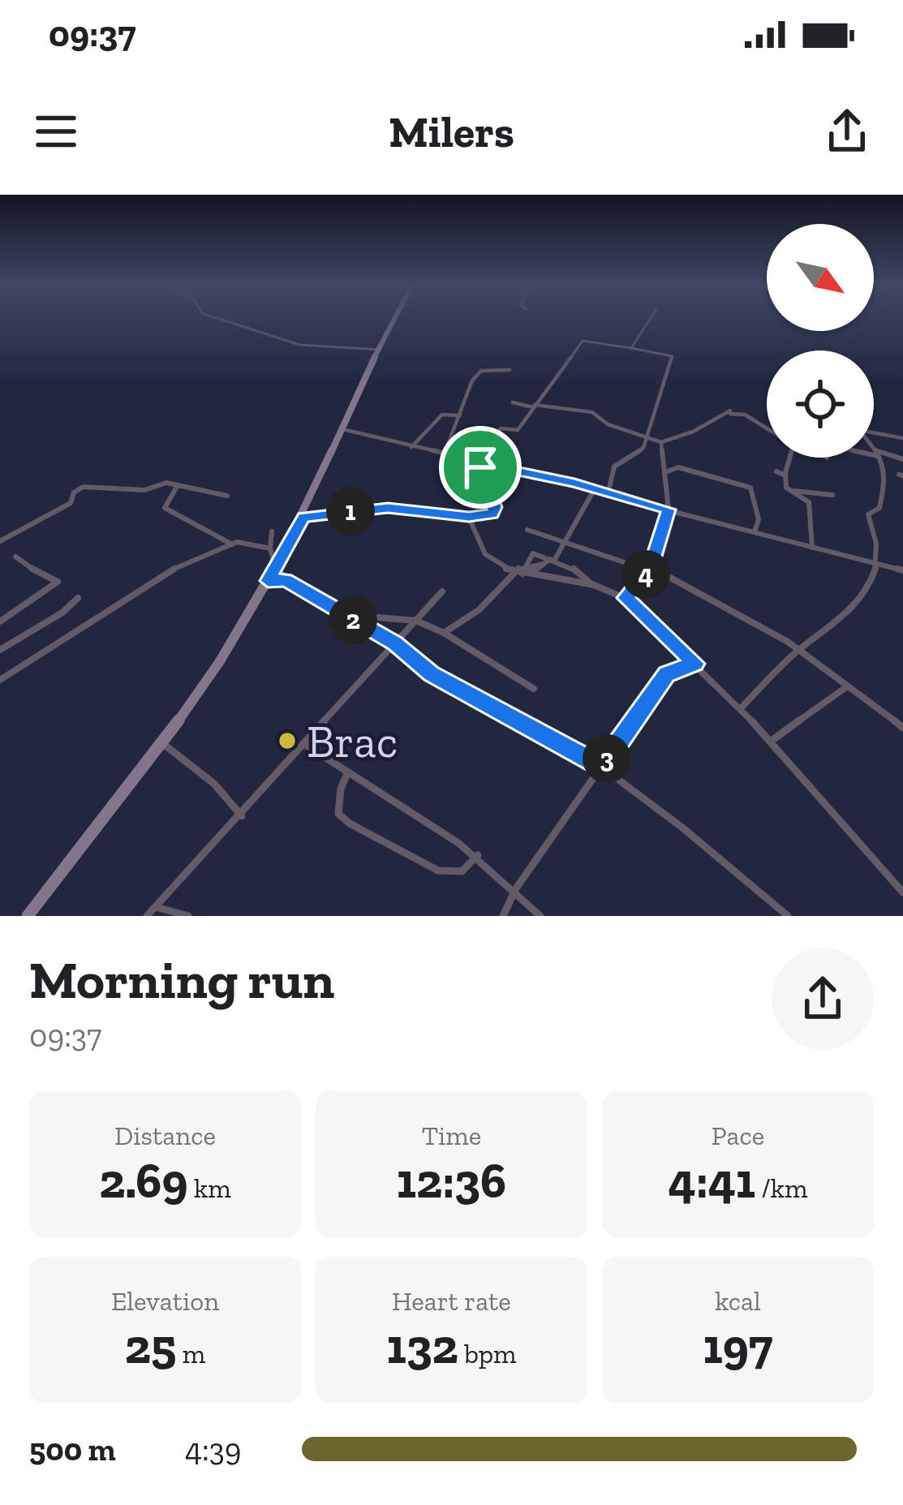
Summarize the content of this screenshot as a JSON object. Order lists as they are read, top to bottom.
{
  "places": ["Brac"],
  "north": "bottom right",
  "page": {
    "status": "09:37",
    "header": "Milers",
    "pins": [
      "1",
      "4",
      "2",
      "3"
    ],
    "heading": ["Morning run", "09:37"],
    "stats": [
      ["Distance", "2.69 km"],
      ["Time", "12:36"],
      ["Pace", "4:41 /km"],
      ["Elevation", "25 m"],
      ["Heart rate", "132 bpm"],
      ["kcal", "197"]
    ],
    "list": [
      {
        "name": "500 m",
        "note": "4:39"
      }
    ]
  }
}
